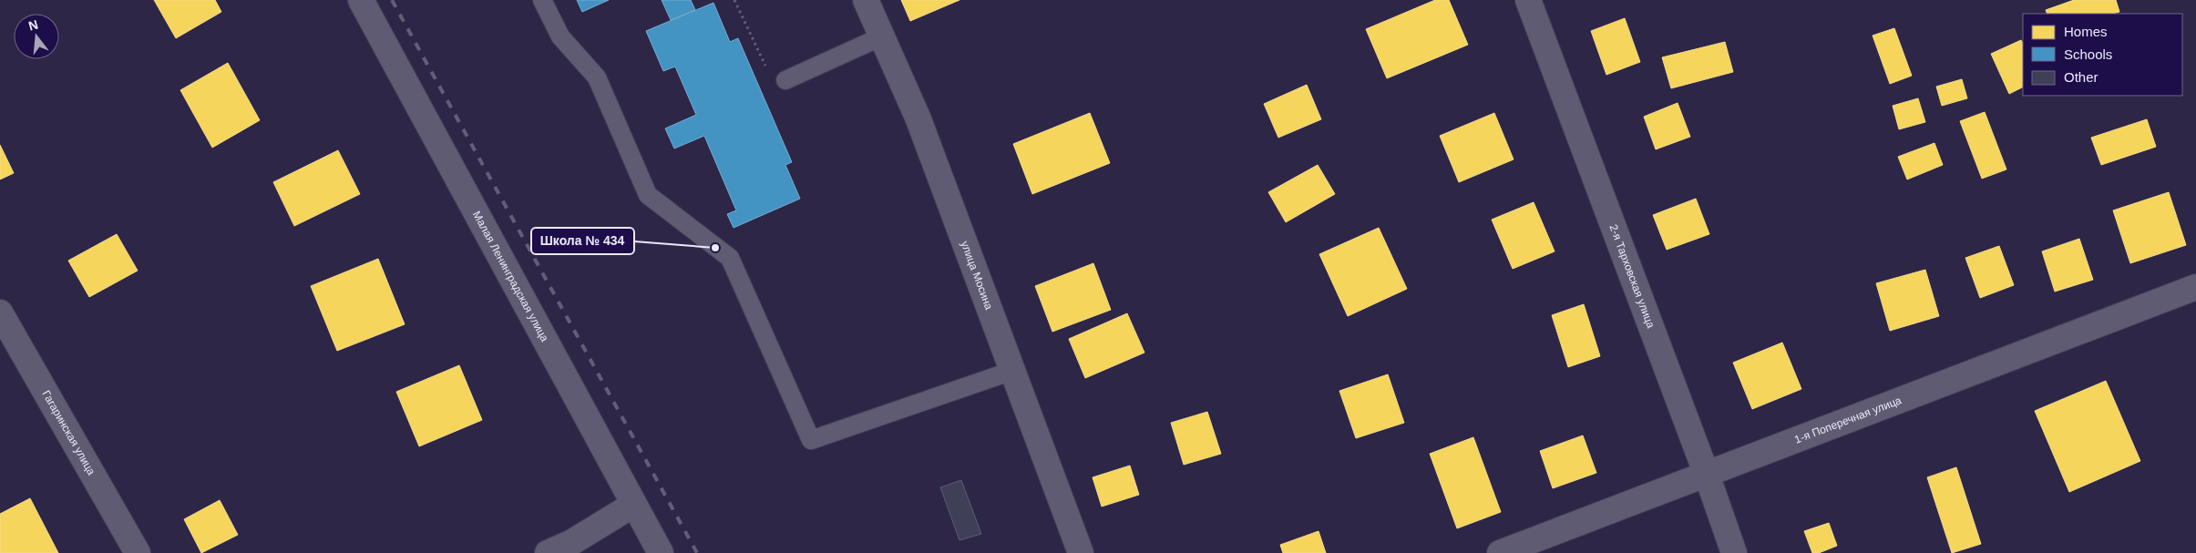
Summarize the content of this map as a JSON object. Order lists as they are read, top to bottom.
{
  "streets": {
    "street": [
      "улица Мосина",
      "2-я Тарховская улица",
      "Малая Ленинградская улица",
      "1-я Поперечная улица",
      "Гагаринская улица"
    ]
  },
  "crossings": [
    ["2-я Тарховская улица", "1-я Поперечная улица"]
  ],
  "places": ["Школа № 434"],
  "legend": ["Homes", "Schools", "Other"],
  "north": "top"
}
